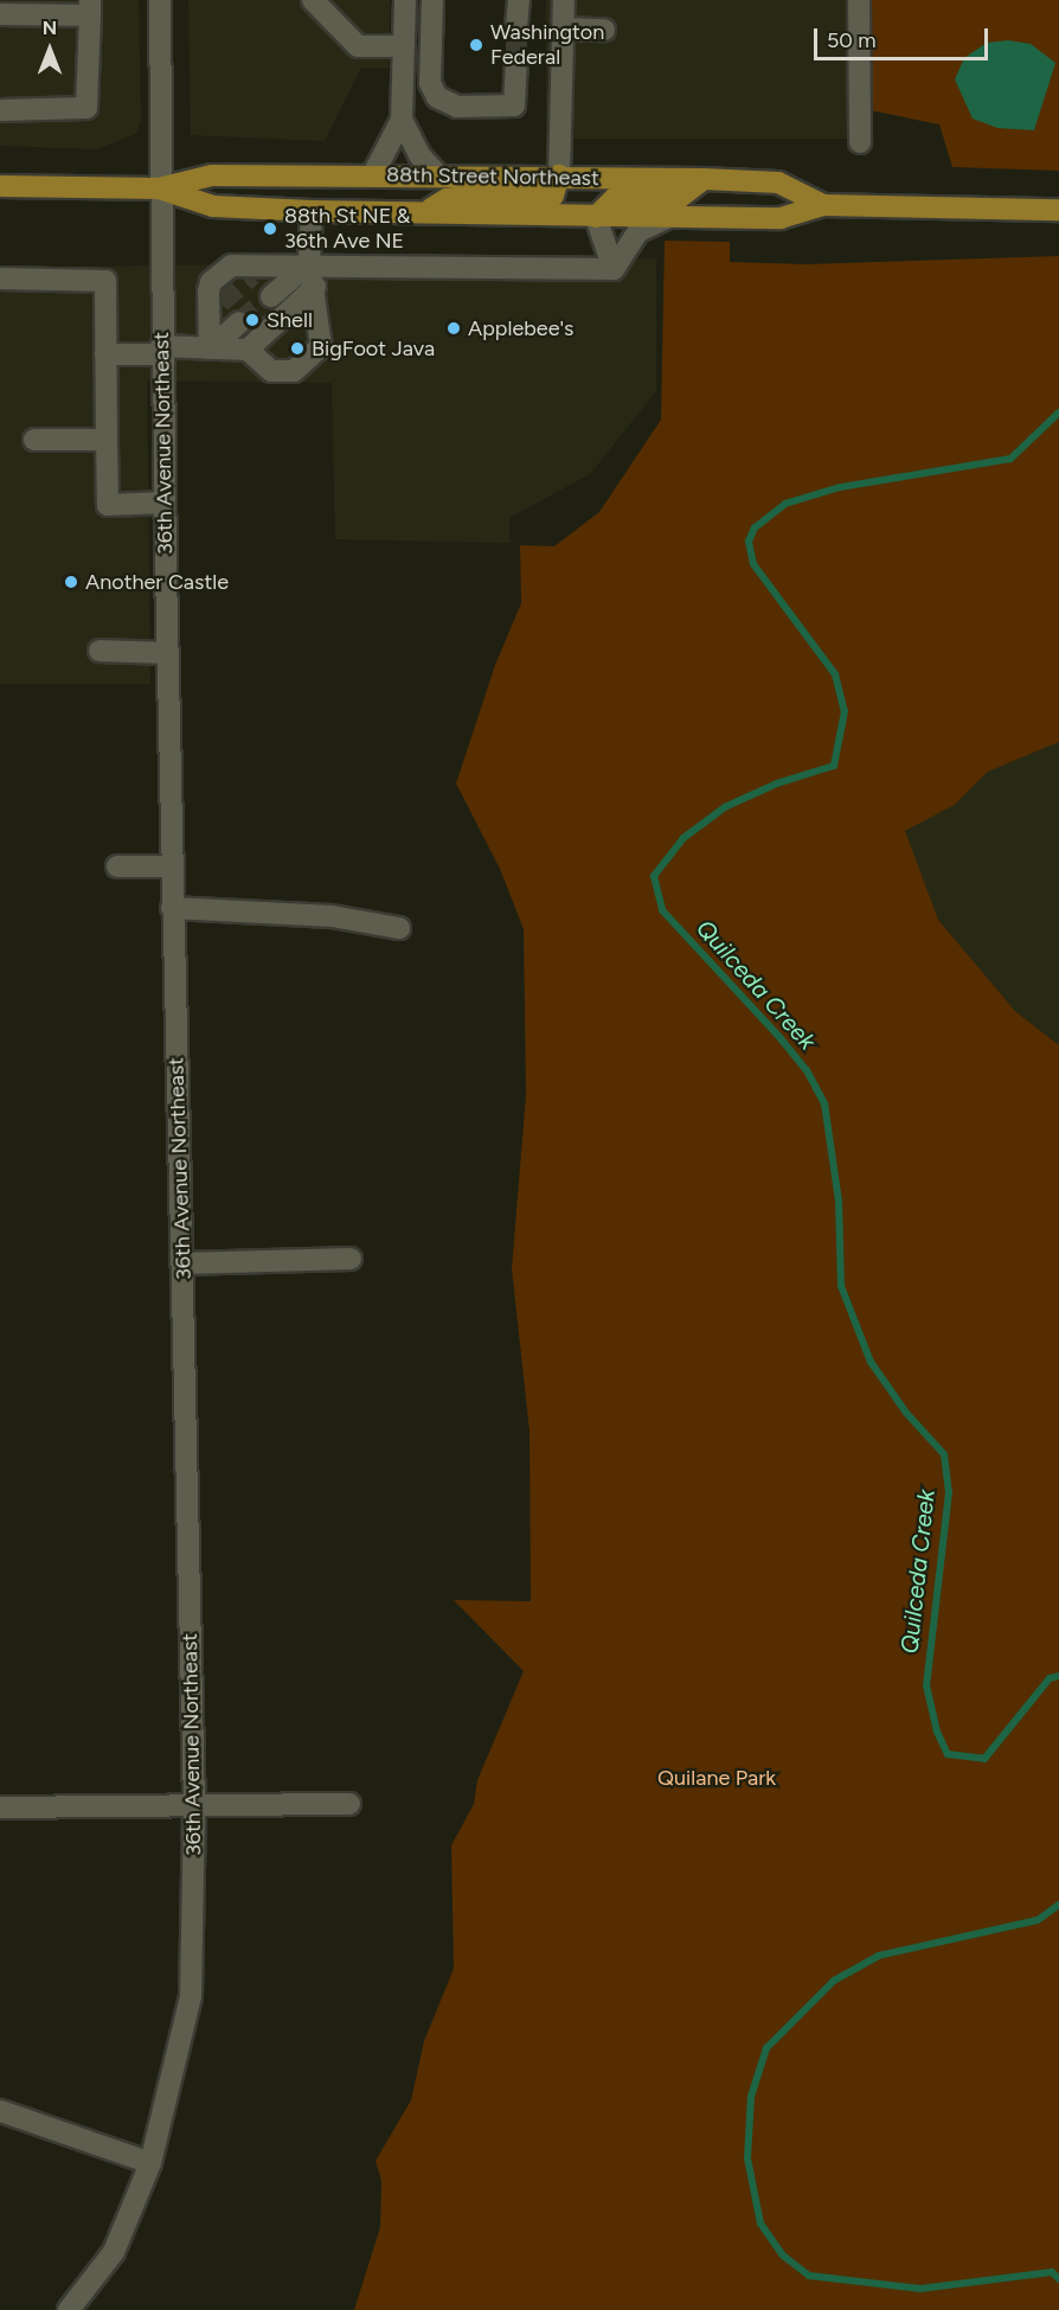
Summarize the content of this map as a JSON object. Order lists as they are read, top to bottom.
{
  "streets": {
    "main road": ["88th Street Northeast"],
    "street": ["36th Avenue Northeast"]
  },
  "crossings": [
    ["88th Street Northeast", "36th Avenue Northeast"]
  ],
  "water": ["Quilceda Creek"],
  "parks": ["Quilane Park"],
  "places": [
    "Washington Federal",
    "88th St NE & 36th Ave NE",
    "Shell",
    "Applebee's",
    "BigFoot Java",
    "Another Castle"
  ],
  "scale_bar": "50 m",
  "north": "top"
}
